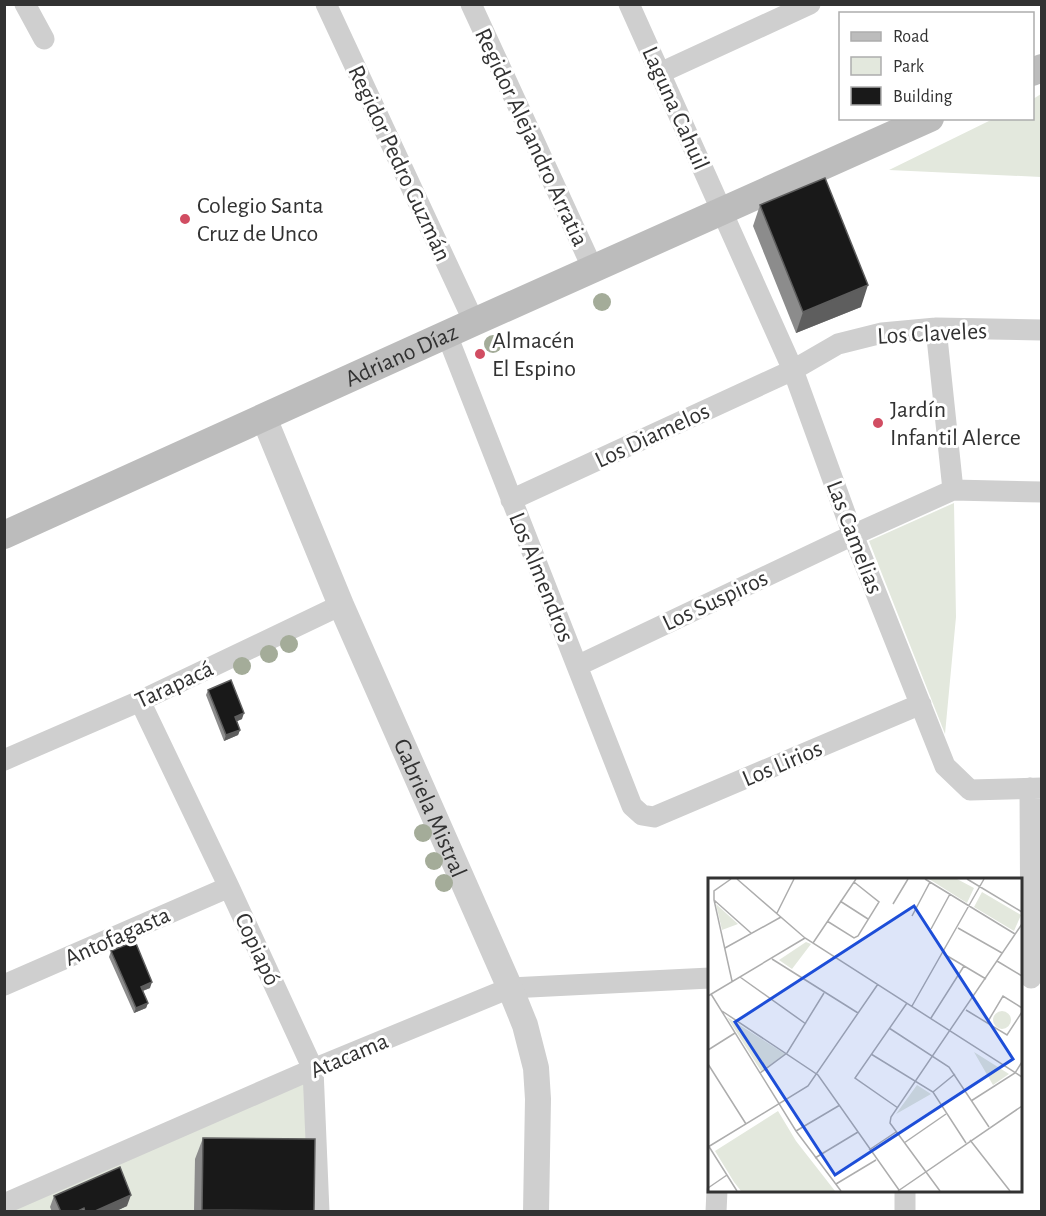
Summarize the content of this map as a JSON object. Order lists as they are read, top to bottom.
{
  "streets": {
    "main road": ["Adriano Díaz"],
    "street": [
      "Laguna Cahuil",
      "Regidor Alejandro Arratia",
      "Regidor Pedro Guzmán",
      "Los Claveles",
      "Los Diamelos",
      "Las Camelias",
      "Los Almendros",
      "Los Suspiros",
      "Tarapacá",
      "Los Lirios",
      "Gabriela Mistral",
      "Antofagasta",
      "Copiapó",
      "Atacama"
    ]
  },
  "crossings": [
    ["Laguna Cahuil", "Adriano Díaz"],
    ["Laguna Cahuil", "Las Camelias"],
    ["Regidor Alejandro Arratia", "Adriano Díaz"],
    ["Regidor Pedro Guzmán", "Adriano Díaz"],
    ["Los Claveles", "Los Diamelos"],
    ["Los Claveles", "Las Camelias"],
    ["Adriano Díaz", "Las Camelias"],
    ["Adriano Díaz", "Los Almendros"],
    ["Adriano Díaz", "Gabriela Mistral"],
    ["Los Diamelos", "Las Camelias"],
    ["Los Diamelos", "Los Almendros"],
    ["Las Camelias", "Los Suspiros"],
    ["Las Camelias", "Los Lirios"],
    ["Los Almendros", "Los Suspiros"],
    ["Los Almendros", "Los Lirios"],
    ["Tarapacá", "Gabriela Mistral"],
    ["Tarapacá", "Copiapó"],
    ["Gabriela Mistral", "Atacama"],
    ["Antofagasta", "Copiapó"],
    ["Copiapó", "Atacama"]
  ],
  "places": ["Colegio Santa Cruz de Unco", "Almacén El Espino", "Jardín Infantil Alerce"],
  "legend": ["Road", "Park", "Building"]
}
